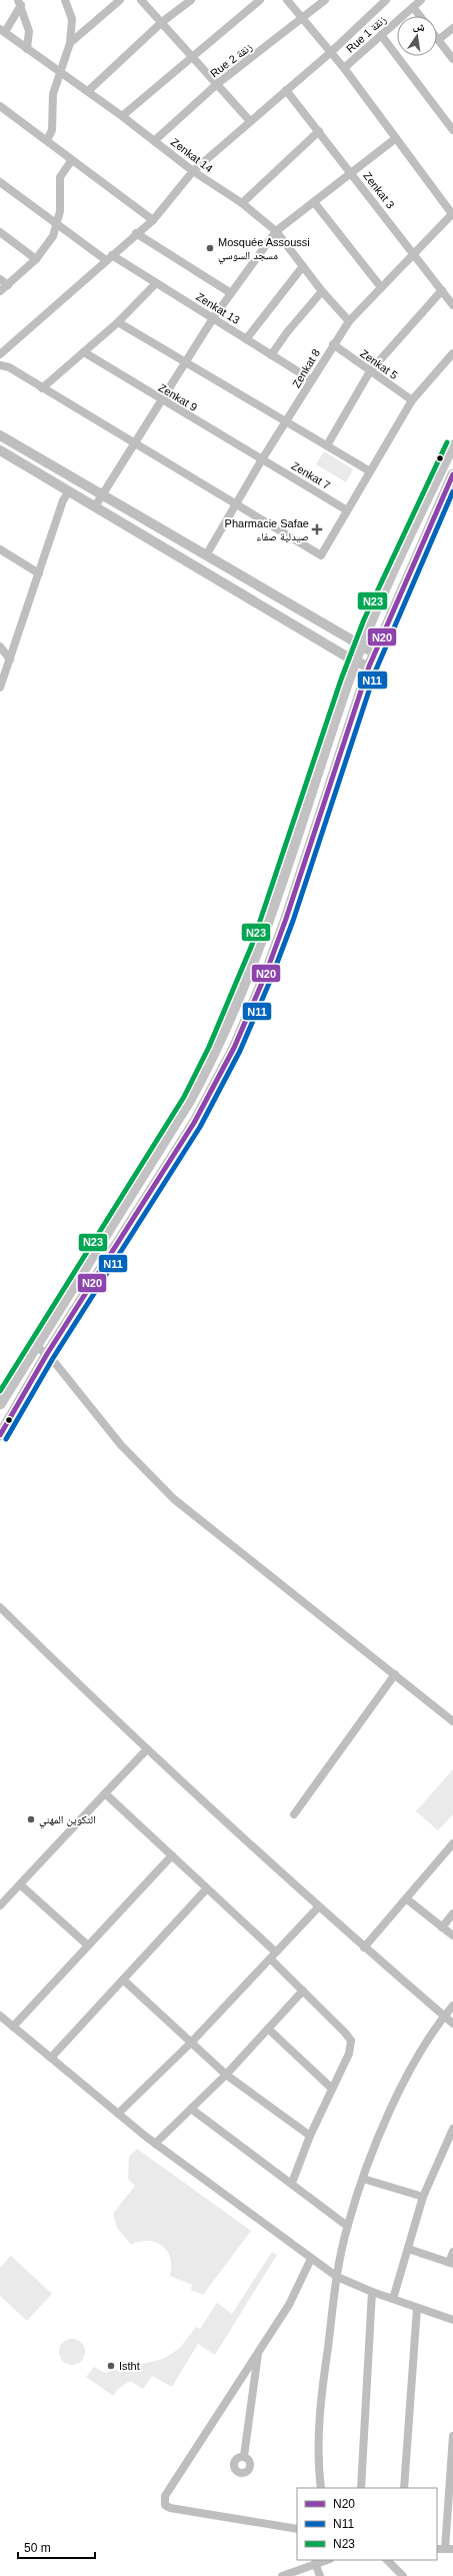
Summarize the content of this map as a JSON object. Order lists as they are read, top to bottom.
{
  "streets": {
    "street": [
      "Rue 1 زنقة",
      "Rue 2 زنقة",
      "Zenkat 14",
      "Zenkat 3",
      "Zenkat 13",
      "Zenkat 5",
      "Zenkat 8",
      "Zenkat 9",
      "Zenkat 7"
    ]
  },
  "crossings": [
    ["Rue 2 زنقة", "Zenkat 14"],
    ["Zenkat 14", "Zenkat 8"],
    ["Zenkat 3", "Zenkat 8"],
    ["Zenkat 13", "Zenkat 8"],
    ["Zenkat 5", "Zenkat 8"],
    ["Zenkat 8", "Zenkat 9"],
    ["Zenkat 8", "Zenkat 7"],
    ["Zenkat 9", "Zenkat 7"]
  ],
  "places": {
    "other": ["Mosquée Assoussi مسجد السوسي", "التكوين المهني", "Istht"],
    "health": ["Pharmacie Safae صيدلية صفاء"]
  },
  "lines": ["transit line N23", "transit line N20", "transit line N11"],
  "legend": ["N20", "N11", "N23"],
  "scale_bar": "50 m",
  "north": "top"
}
